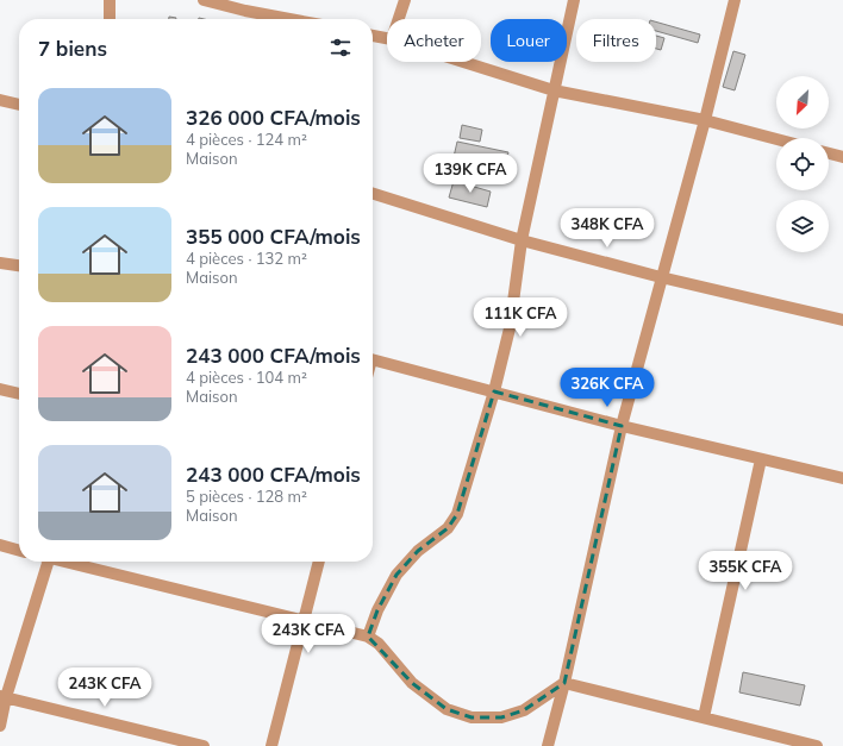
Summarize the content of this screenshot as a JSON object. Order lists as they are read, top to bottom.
{
  "north": "bottom left",
  "page": {
    "chip": ["Acheter", "Louer", "Filtres"],
    "heading": "7 biens",
    "list": [
      {
        "name": "326 000 CFA/mois",
        "note": "4 pièces · 124 m² · Maison"
      },
      {
        "name": "355 000 CFA/mois",
        "note": "4 pièces · 132 m² · Maison"
      },
      {
        "name": "243 000 CFA/mois",
        "note": "4 pièces · 104 m² · Maison"
      },
      {
        "name": "243 000 CFA/mois",
        "note": "5 pièces · 128 m² · Maison"
      }
    ],
    "price": [
      "139K CFA",
      "348K CFA",
      "111K CFA",
      "326K CFA",
      "355K CFA",
      "243K CFA",
      "243K CFA"
    ]
  }
}
